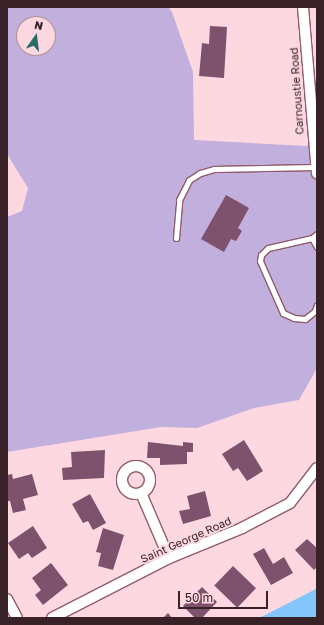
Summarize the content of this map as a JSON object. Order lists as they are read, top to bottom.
{
  "streets": {
    "street": ["Carnoustie Road", "Saint George Road"]
  },
  "scale_bar": "50 m",
  "north": "top"
}
